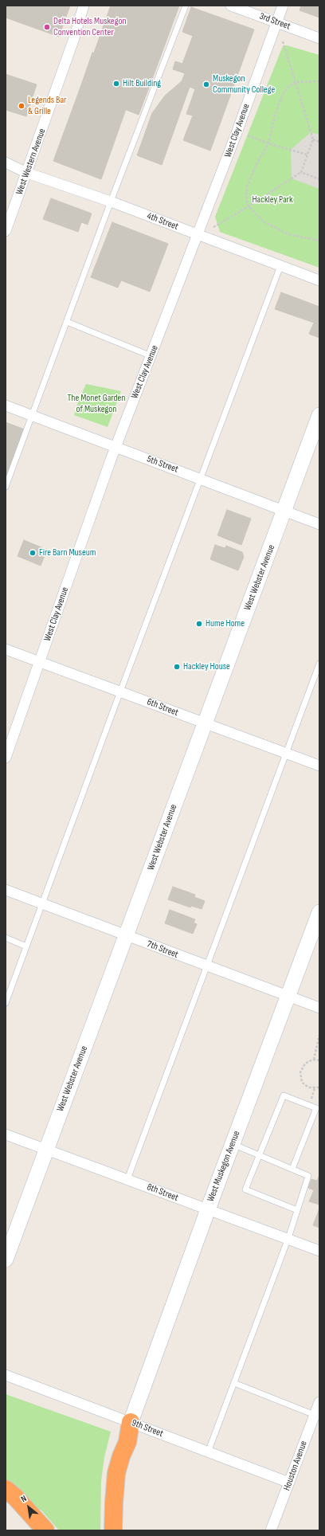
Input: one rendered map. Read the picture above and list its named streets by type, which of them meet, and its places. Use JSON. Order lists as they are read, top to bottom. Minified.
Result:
{"streets":{"main road":["West Webster Avenue","West Muskegon Avenue"],"street":["3rd Street","West Clay Avenue","West Western Avenue","4th Street","5th Street","6th Street","7th Street","8th Street","9th Street","Houston Avenue"]},"crossings":[["3rd Street","West Clay Avenue"],["West Clay Avenue","4th Street"],["West Clay Avenue","5th Street"],["West Clay Avenue","6th Street"],["West Western Avenue","4th Street"],["5th Street","West Webster Avenue"],["West Webster Avenue","6th Street"],["West Webster Avenue","7th Street"],["West Webster Avenue","8th Street"],["7th Street","West Muskegon Avenue"],["West Muskegon Avenue","8th Street"],["West Muskegon Avenue","9th Street"],["9th Street","Houston Avenue"]],"parks":["Hackley Park","The Monet Garden of Muskegon"],"places":["Delta Hotels Muskegon Convention Center","Hilt Building","Muskegon Community College","Legends Bar & Grille","Fire Barn Museum","Hume Home","Hackley House"],"north":"top left"}
